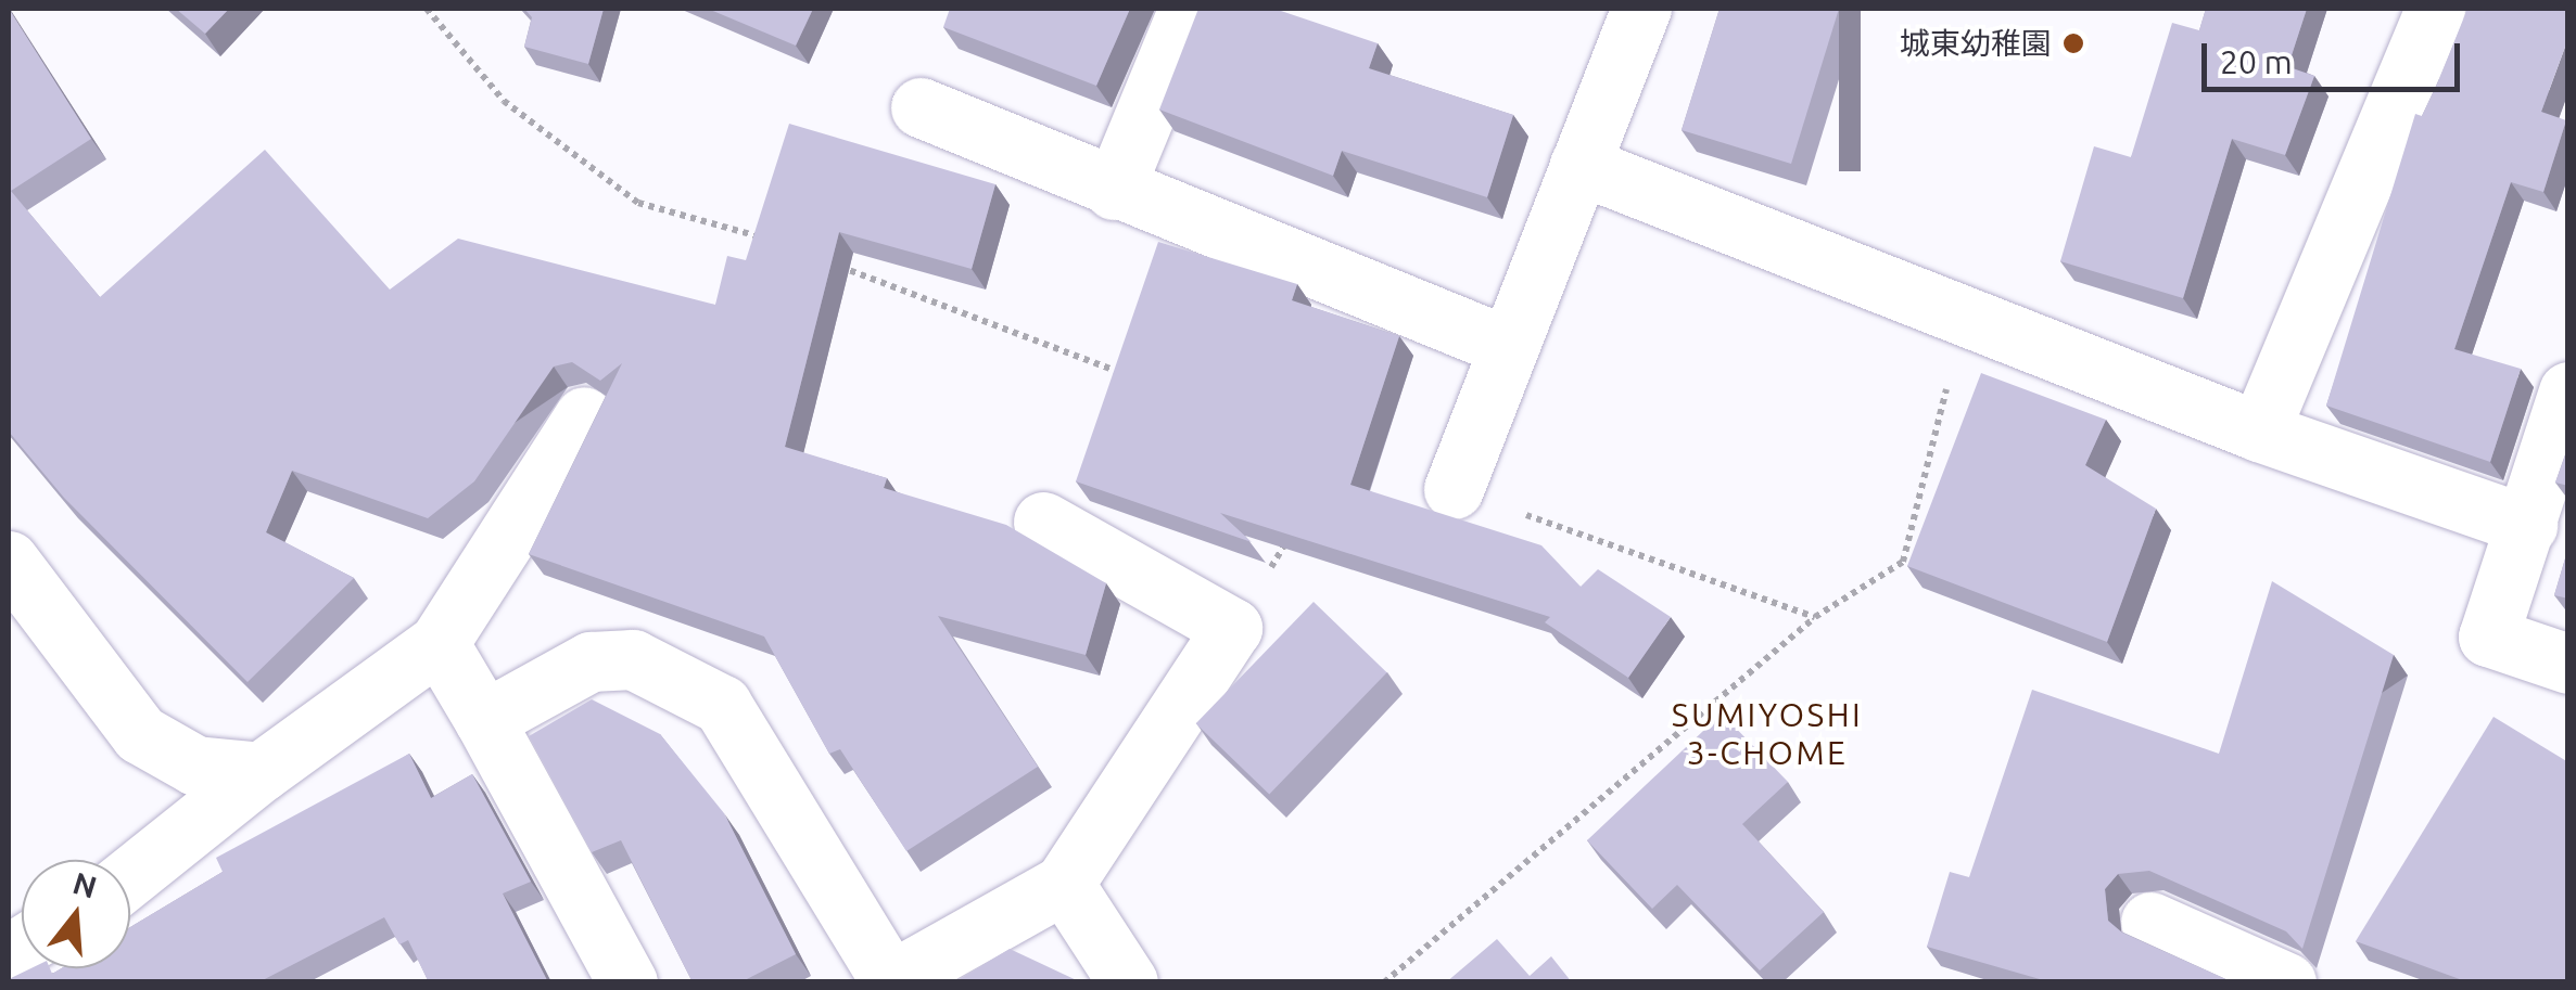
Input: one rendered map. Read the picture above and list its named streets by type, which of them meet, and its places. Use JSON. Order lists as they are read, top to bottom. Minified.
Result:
{"districts":["SUMIYOSHI 3-CHOME"],"places":["城東幼稚園"],"scale_bar":"20 m","north":"top"}
